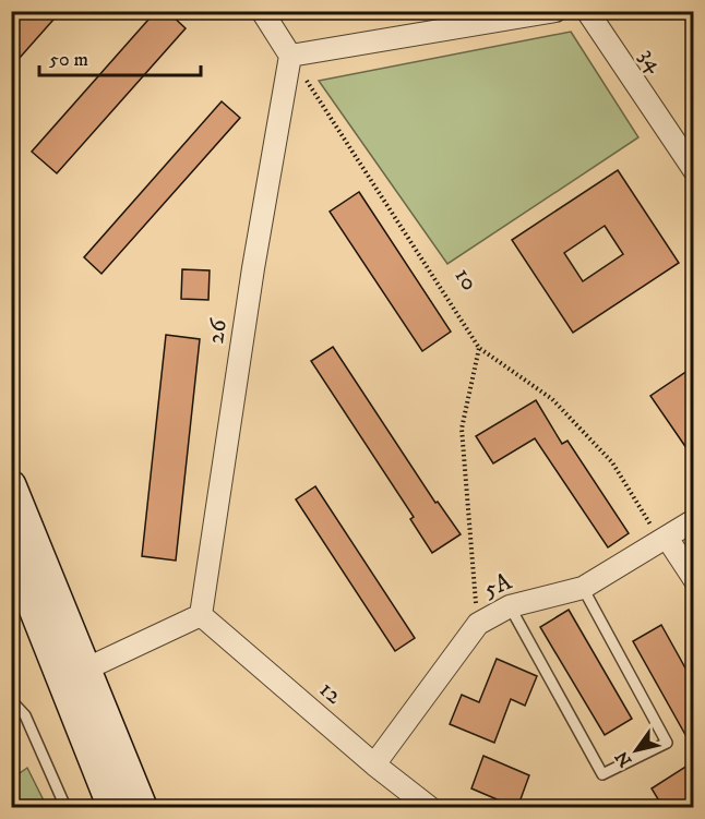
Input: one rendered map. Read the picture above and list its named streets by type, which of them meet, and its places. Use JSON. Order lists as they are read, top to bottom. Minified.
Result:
{"streets":{"street":["34","26","5A","12"],"path":["10"]},"crossings":[["10","26"],["10","5A"],["26","12"],["5A","12"]],"scale_bar":"50 m","north":"bottom left"}
